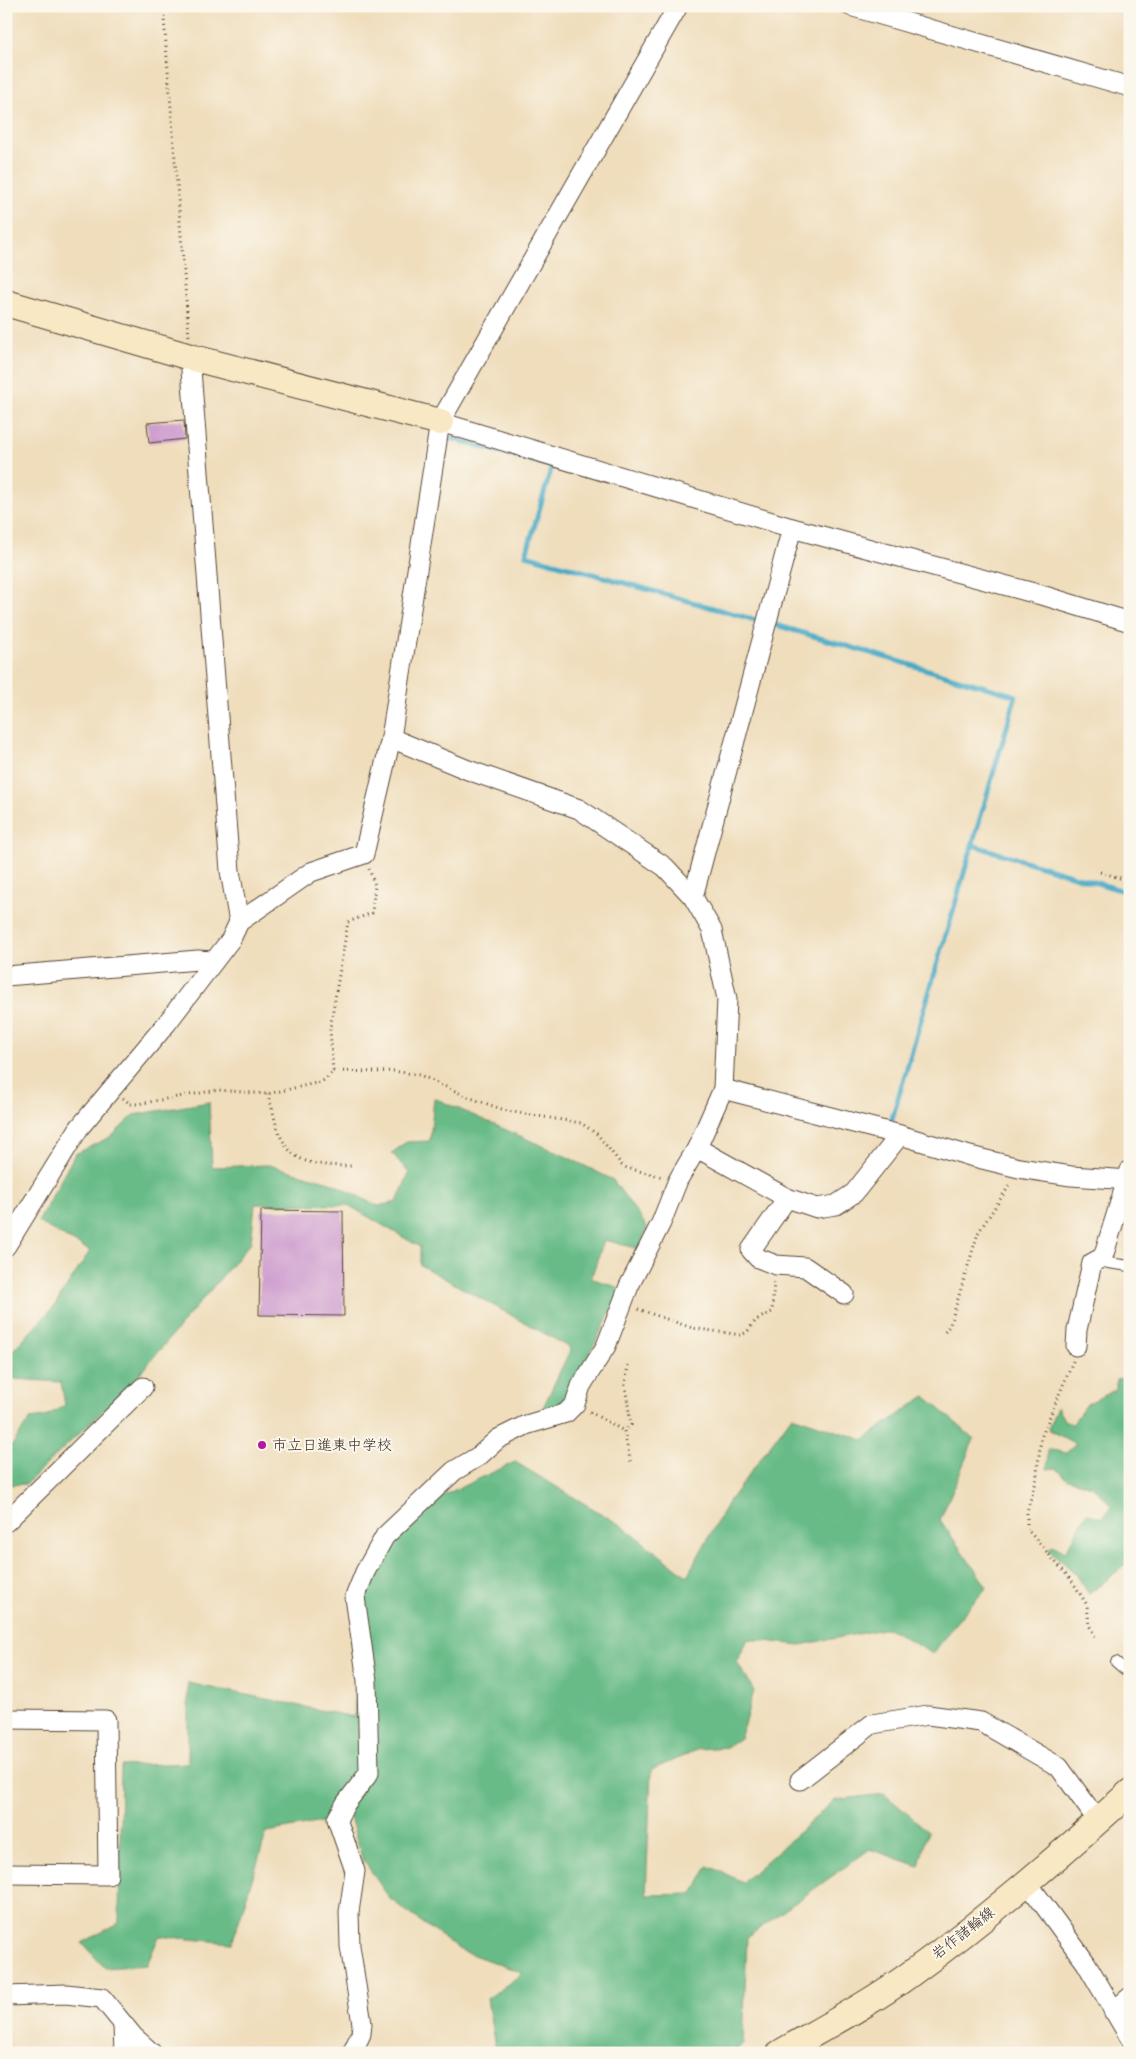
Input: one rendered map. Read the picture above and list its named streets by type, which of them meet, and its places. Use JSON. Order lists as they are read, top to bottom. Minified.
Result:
{"streets":{"street":["岩作諸輪線"]},"places":["市立日進東中学校"]}
